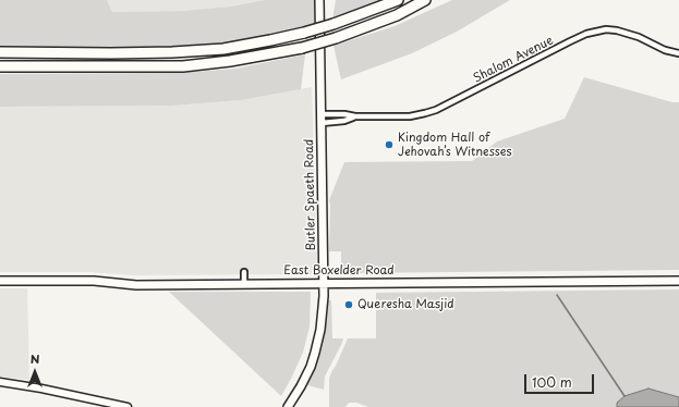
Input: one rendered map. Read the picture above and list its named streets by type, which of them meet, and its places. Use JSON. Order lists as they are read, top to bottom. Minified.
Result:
{"streets":{"main road":["Butler Spaeth Road","East Boxelder Road"],"street":["Shalom Avenue"]},"crossings":[["Shalom Avenue","Butler Spaeth Road"],["Butler Spaeth Road","East Boxelder Road"]],"places":["Kingdom Hall of Jehovah’s Witnesses","Queresha Masjid"],"scale_bar":"100 m","north":"top"}
